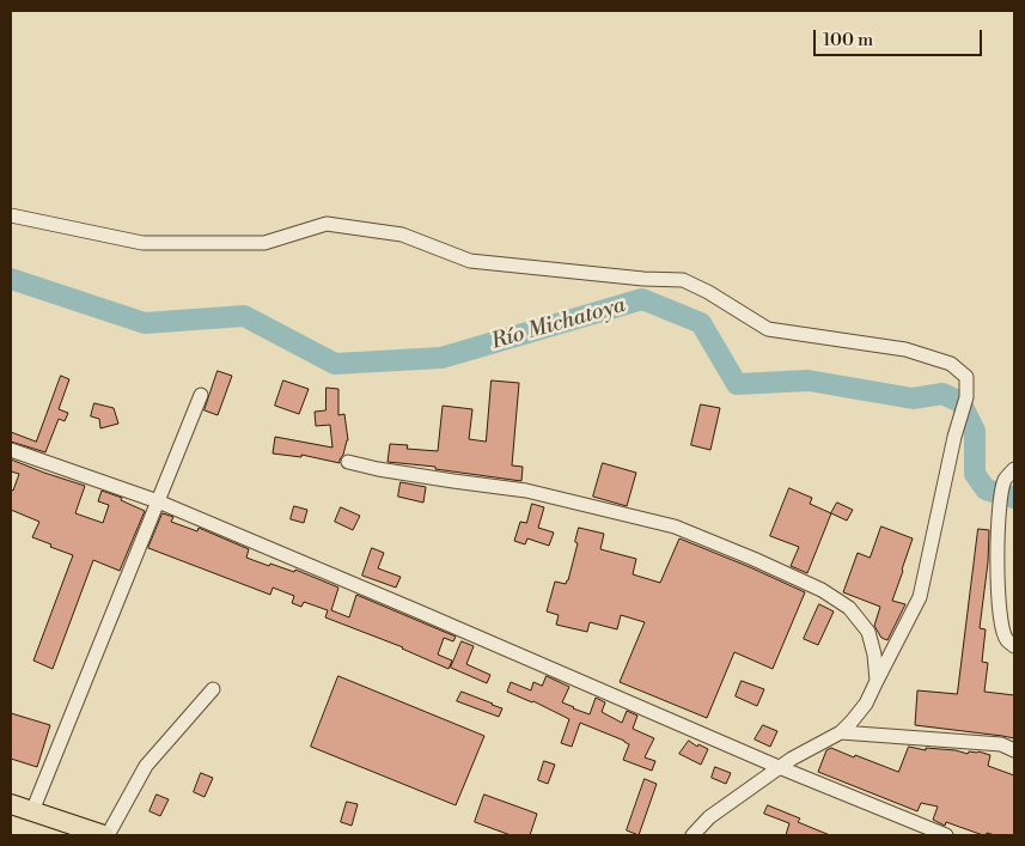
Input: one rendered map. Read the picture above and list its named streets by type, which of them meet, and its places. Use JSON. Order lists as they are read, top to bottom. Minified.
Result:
{"water":["Río Michatoya"],"scale_bar":"100 m"}
